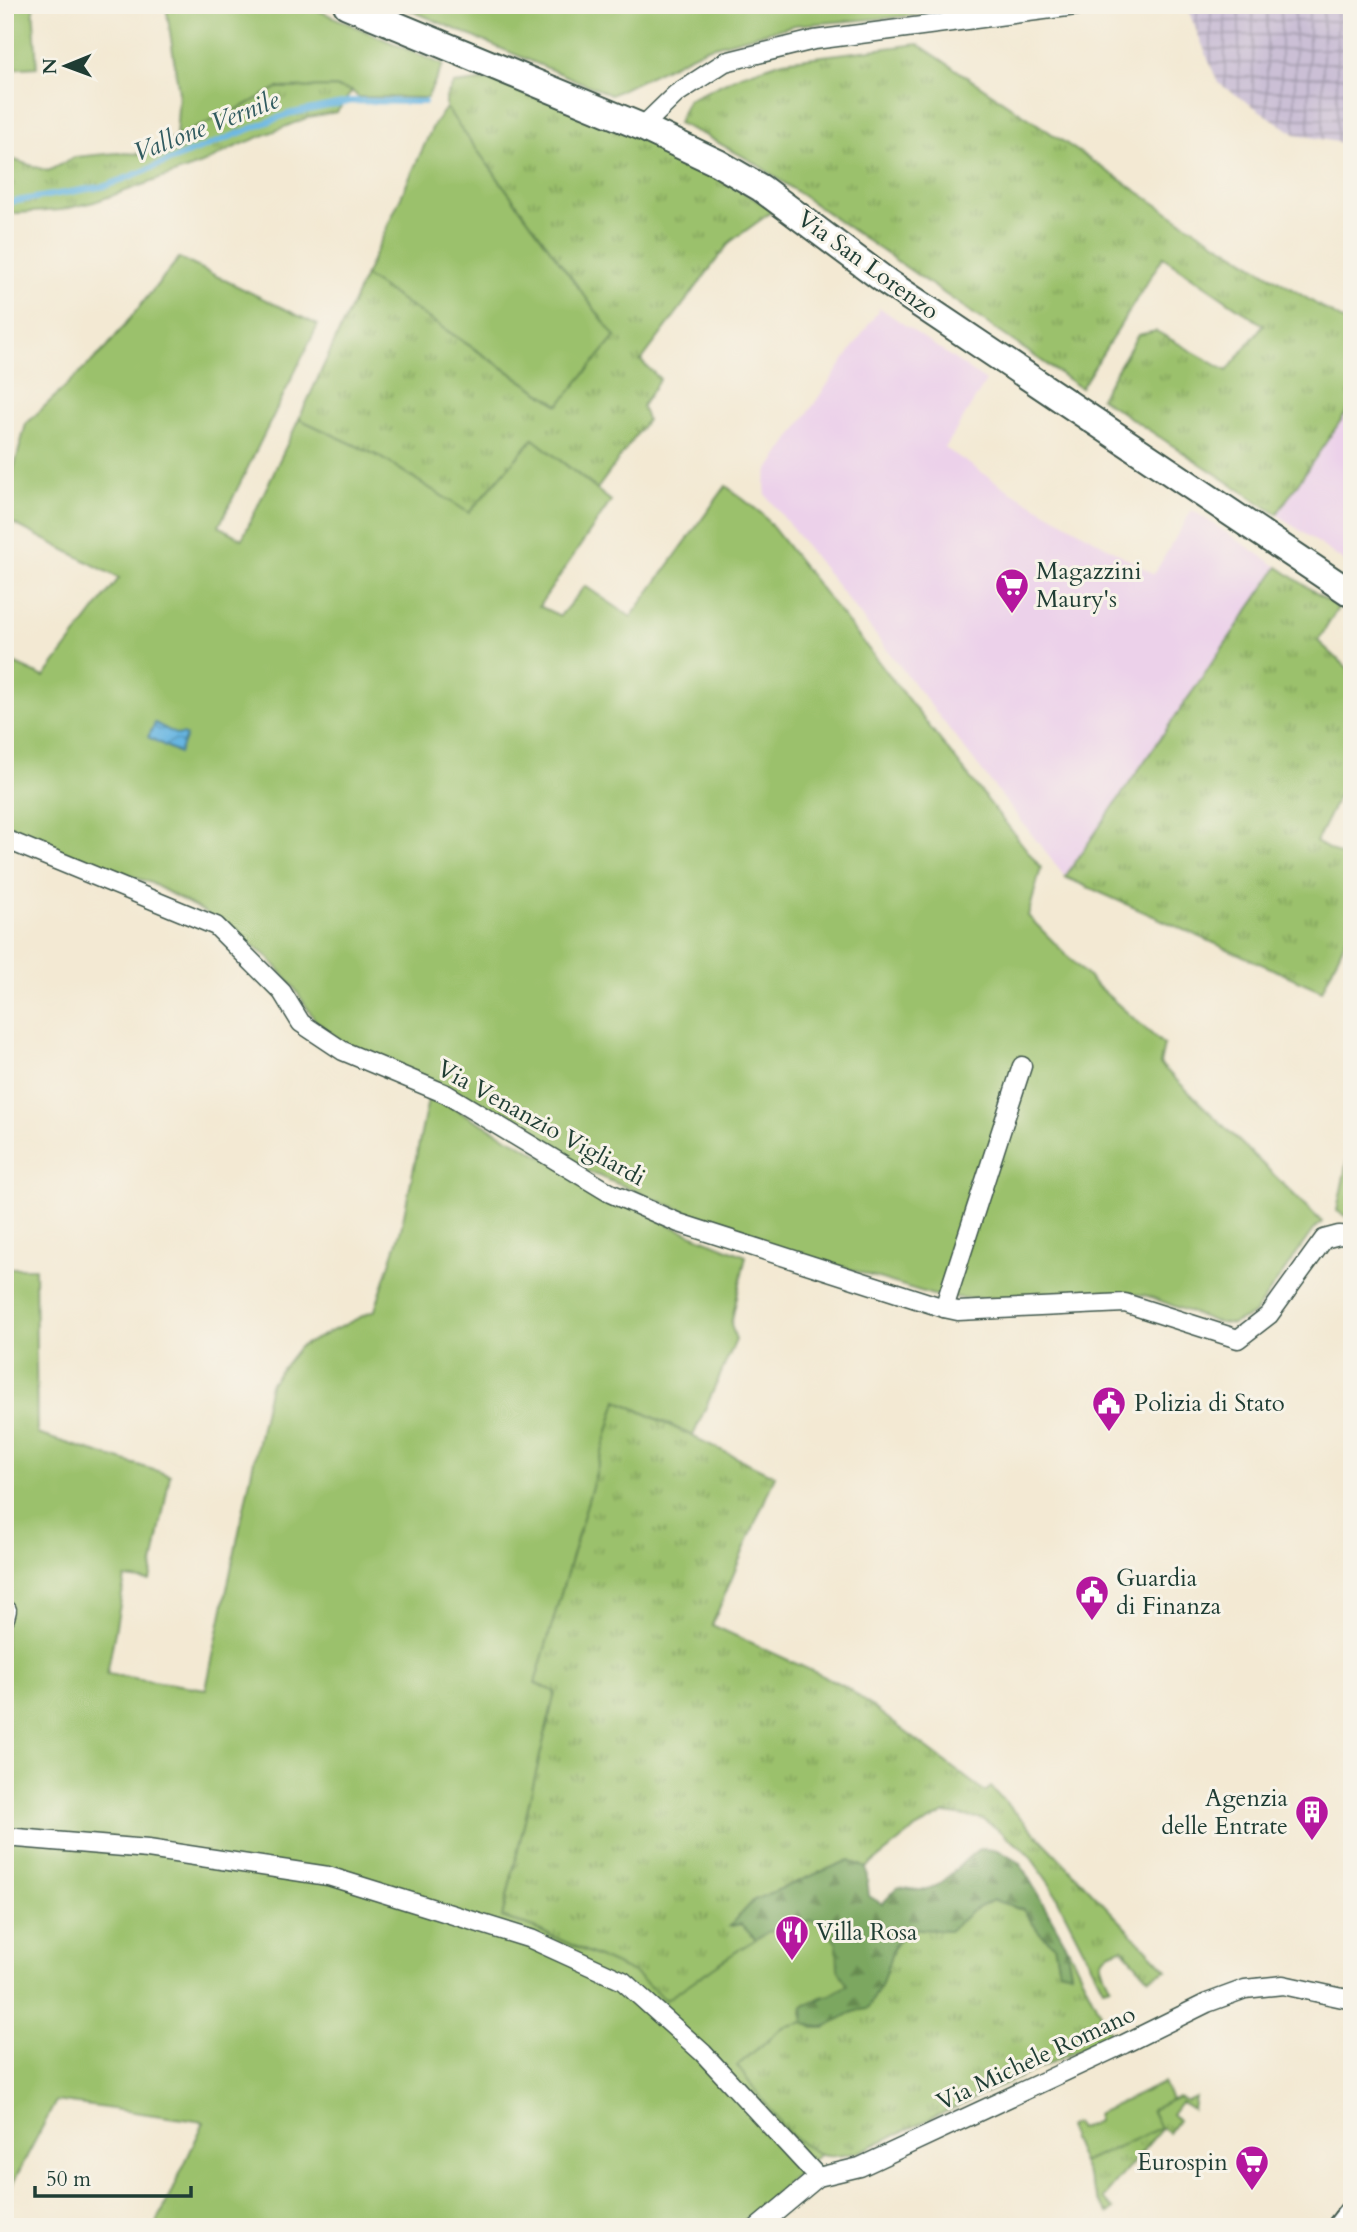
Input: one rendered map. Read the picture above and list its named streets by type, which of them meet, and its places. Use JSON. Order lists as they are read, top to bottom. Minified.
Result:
{"streets":{"street":["Via San Lorenzo","Via Venanzio Vigliardi","Via Michele Romano"]},"water":["Vallone Vernile"],"places":{"supermarket":["Magazzini Maury's","Eurospin"],"public building":["Polizia di Stato","Guardia di Finanza"],"building":["Agenzia delle Entrate"],"restaurant":["Villa Rosa"]},"scale_bar":"50 m","north":"left"}
